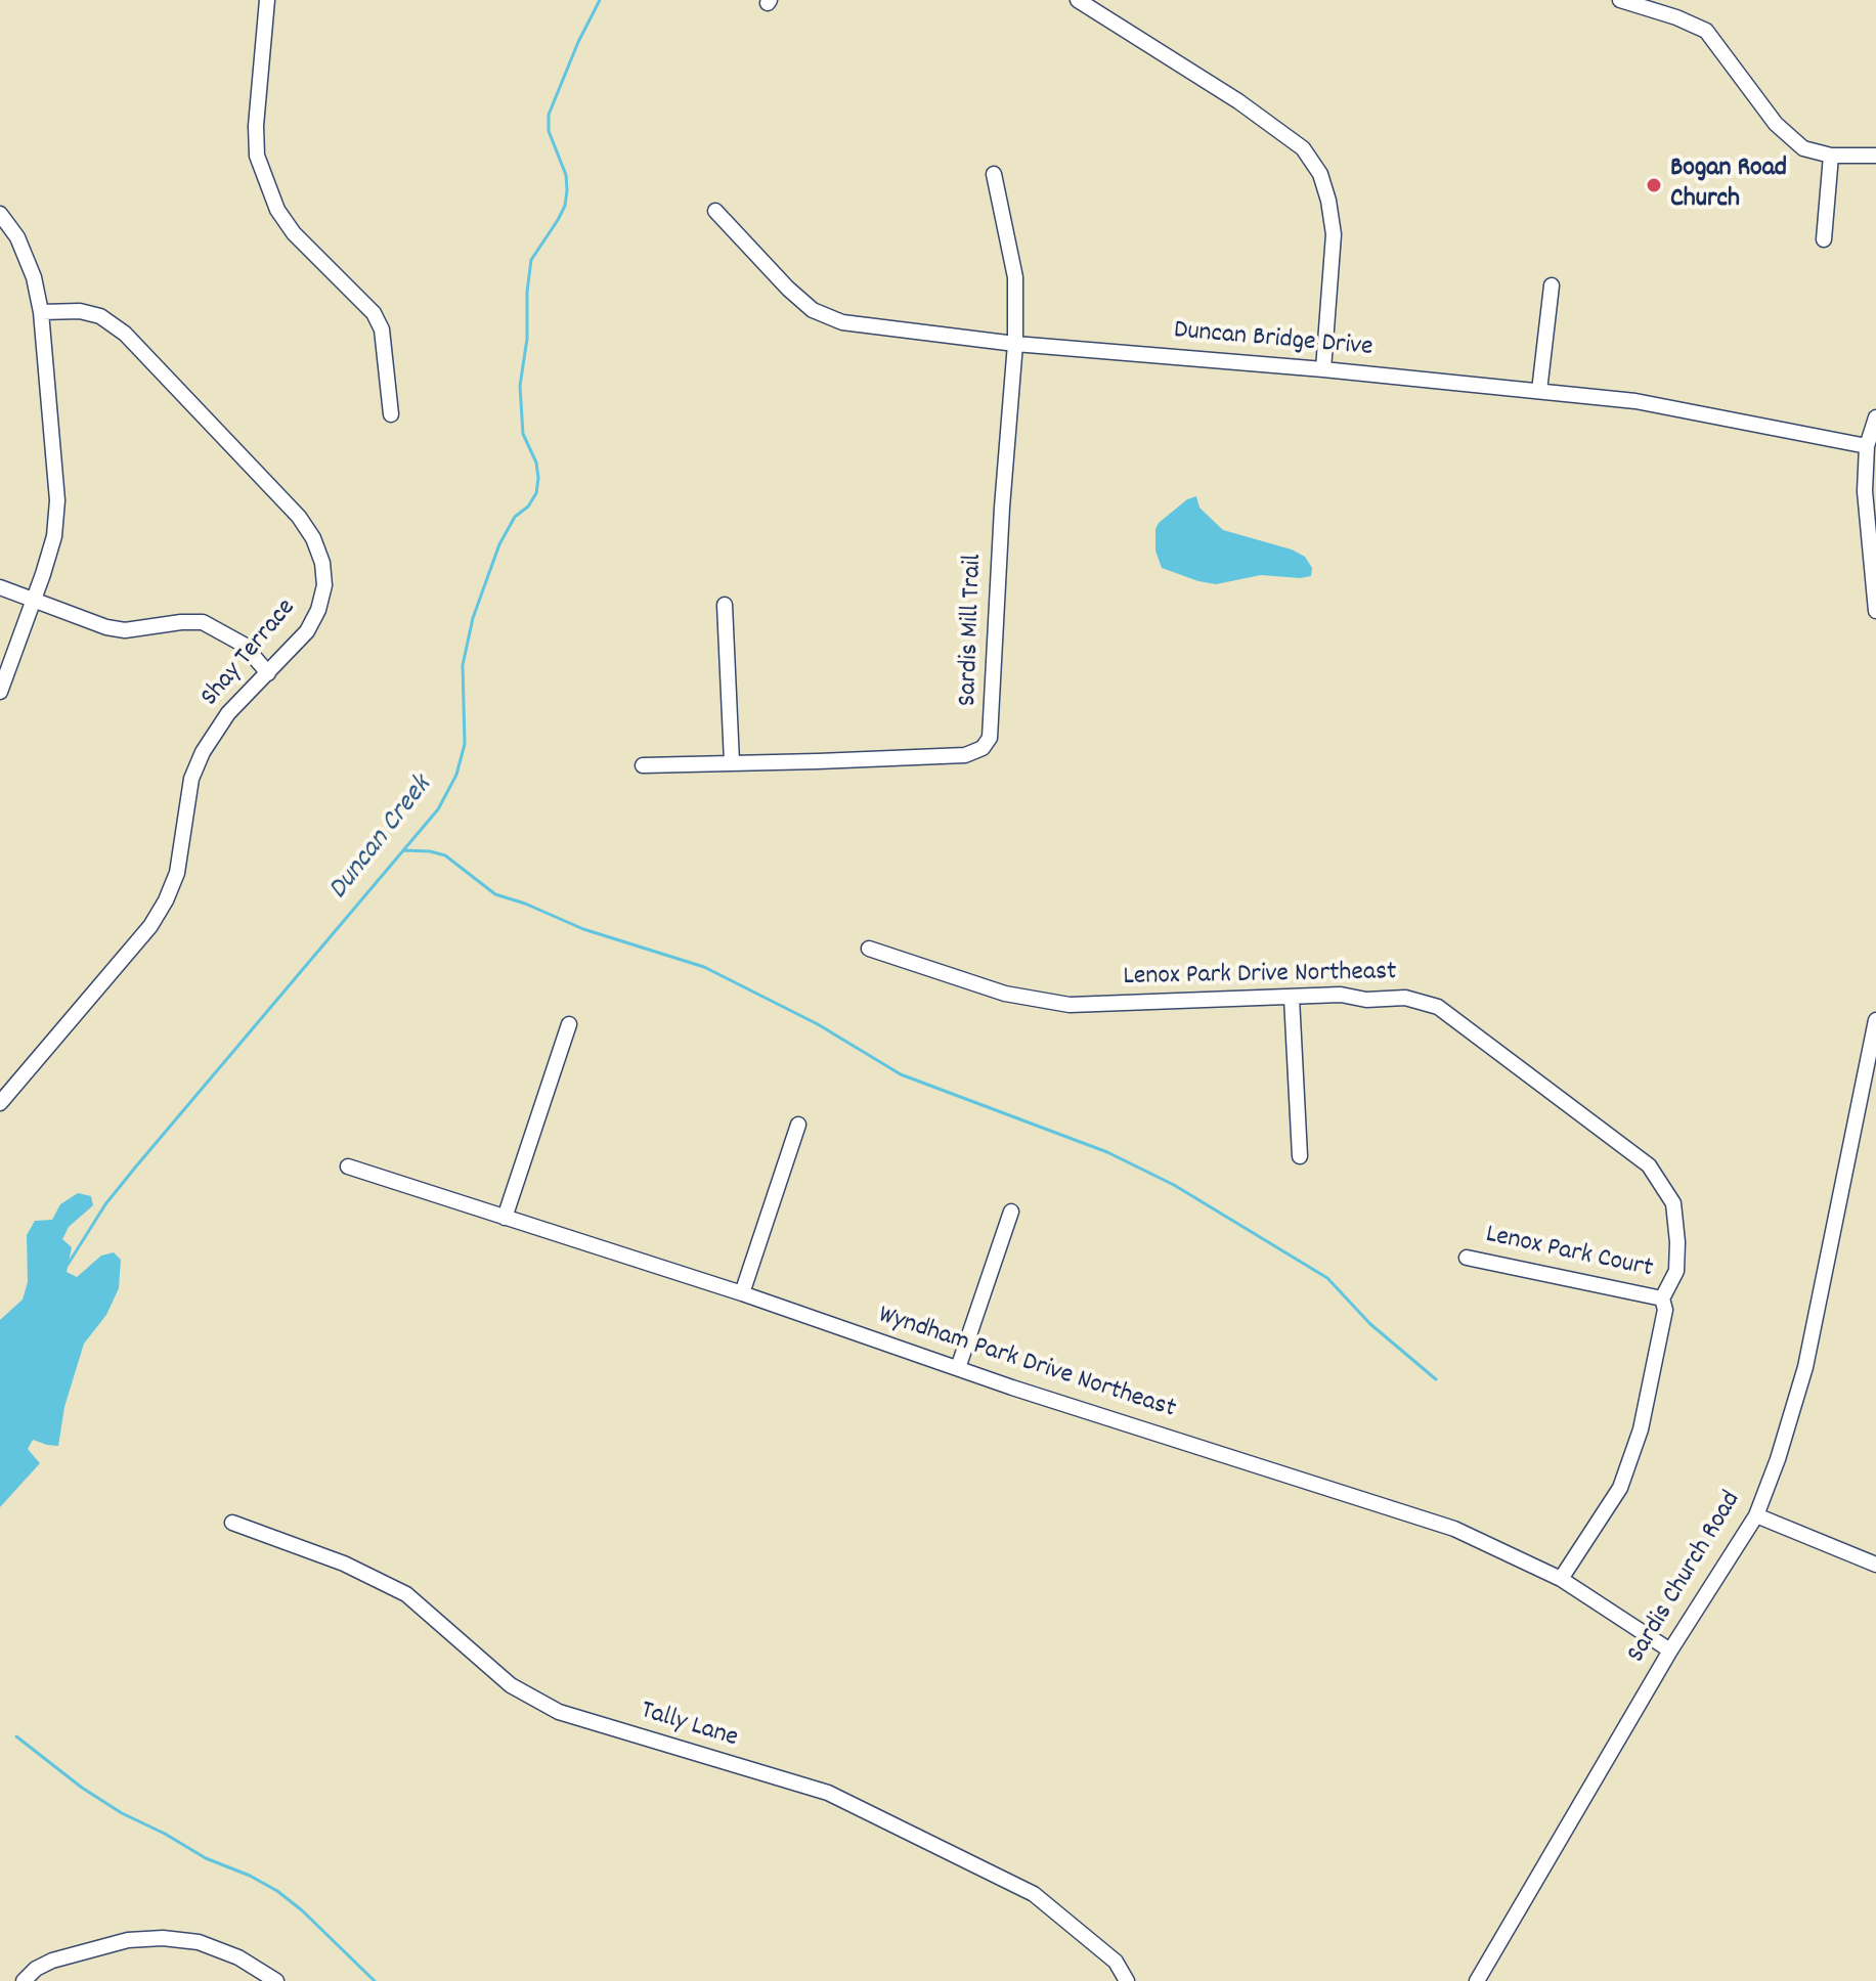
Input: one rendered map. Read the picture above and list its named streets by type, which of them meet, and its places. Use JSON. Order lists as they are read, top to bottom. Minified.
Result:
{"streets":{"street":["Duncan Bridge Drive","Sardis Mill Trail","Shay Terrace","Lenox Park Drive Northeast","Lenox Park Court","Wyndham Park Drive Northeast","Sardis Church Road","Tally Lane"]},"crossings":[["Duncan Bridge Drive","Sardis Mill Trail"],["Lenox Park Drive Northeast","Lenox Park Court"],["Lenox Park Drive Northeast","Wyndham Park Drive Northeast"],["Wyndham Park Drive Northeast","Sardis Church Road"]],"water":["Duncan Creek"],"places":["Bogan Road Church"]}
